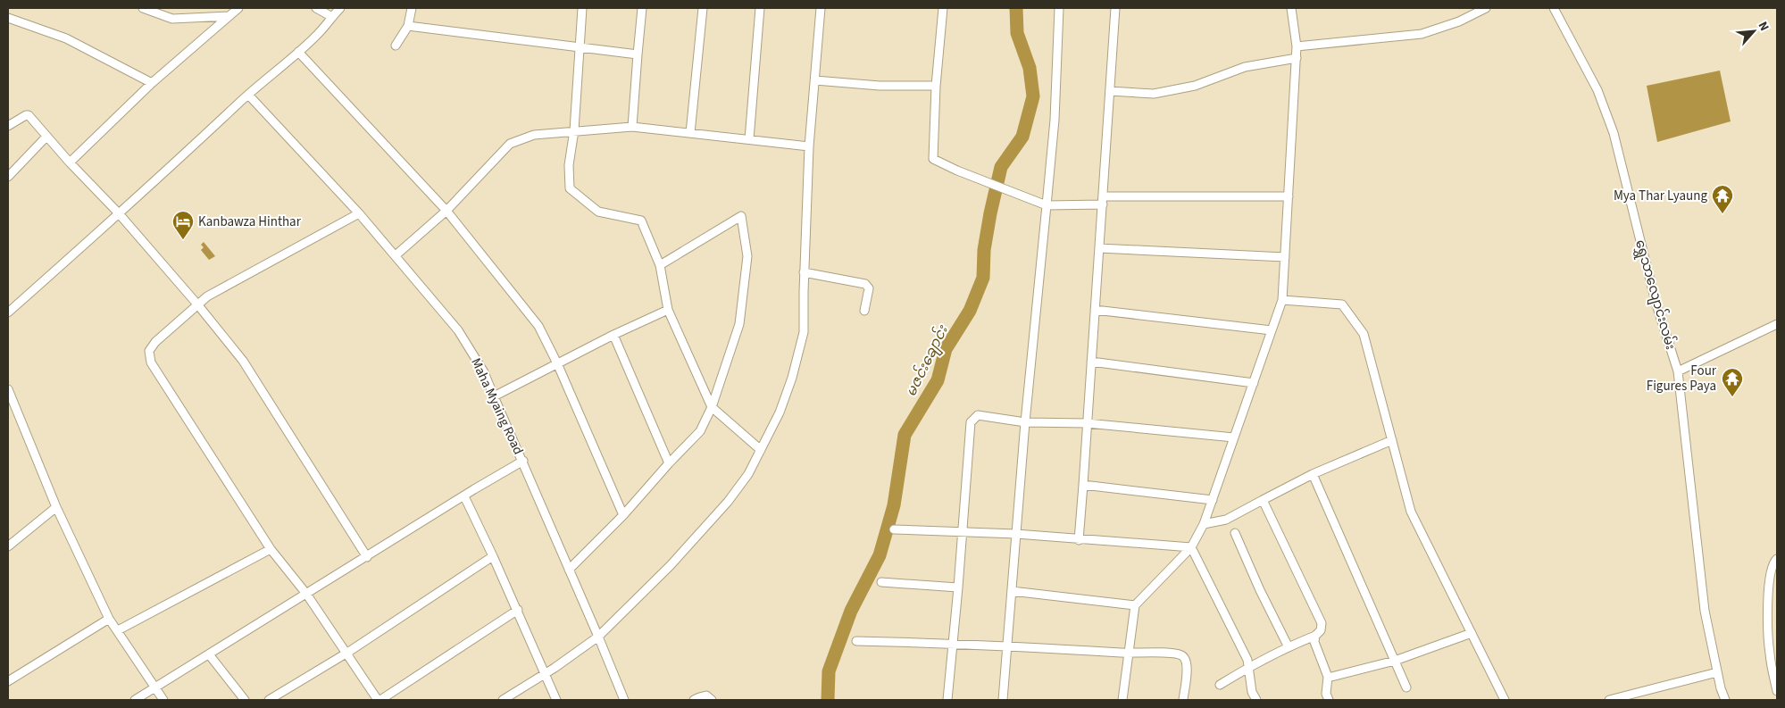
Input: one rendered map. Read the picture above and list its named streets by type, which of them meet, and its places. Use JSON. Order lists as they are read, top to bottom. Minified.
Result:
{"streets":{"street":["ရွှေသာလျောင်းလမ်း","Maha Myaing Road"]},"water":["မဇင်းချောင်း"],"places":{"temple":["Mya Thar Lyaung","Four Figures Paya"],"hotel":["Kanbawza Hinthar"]},"north":"top right"}
